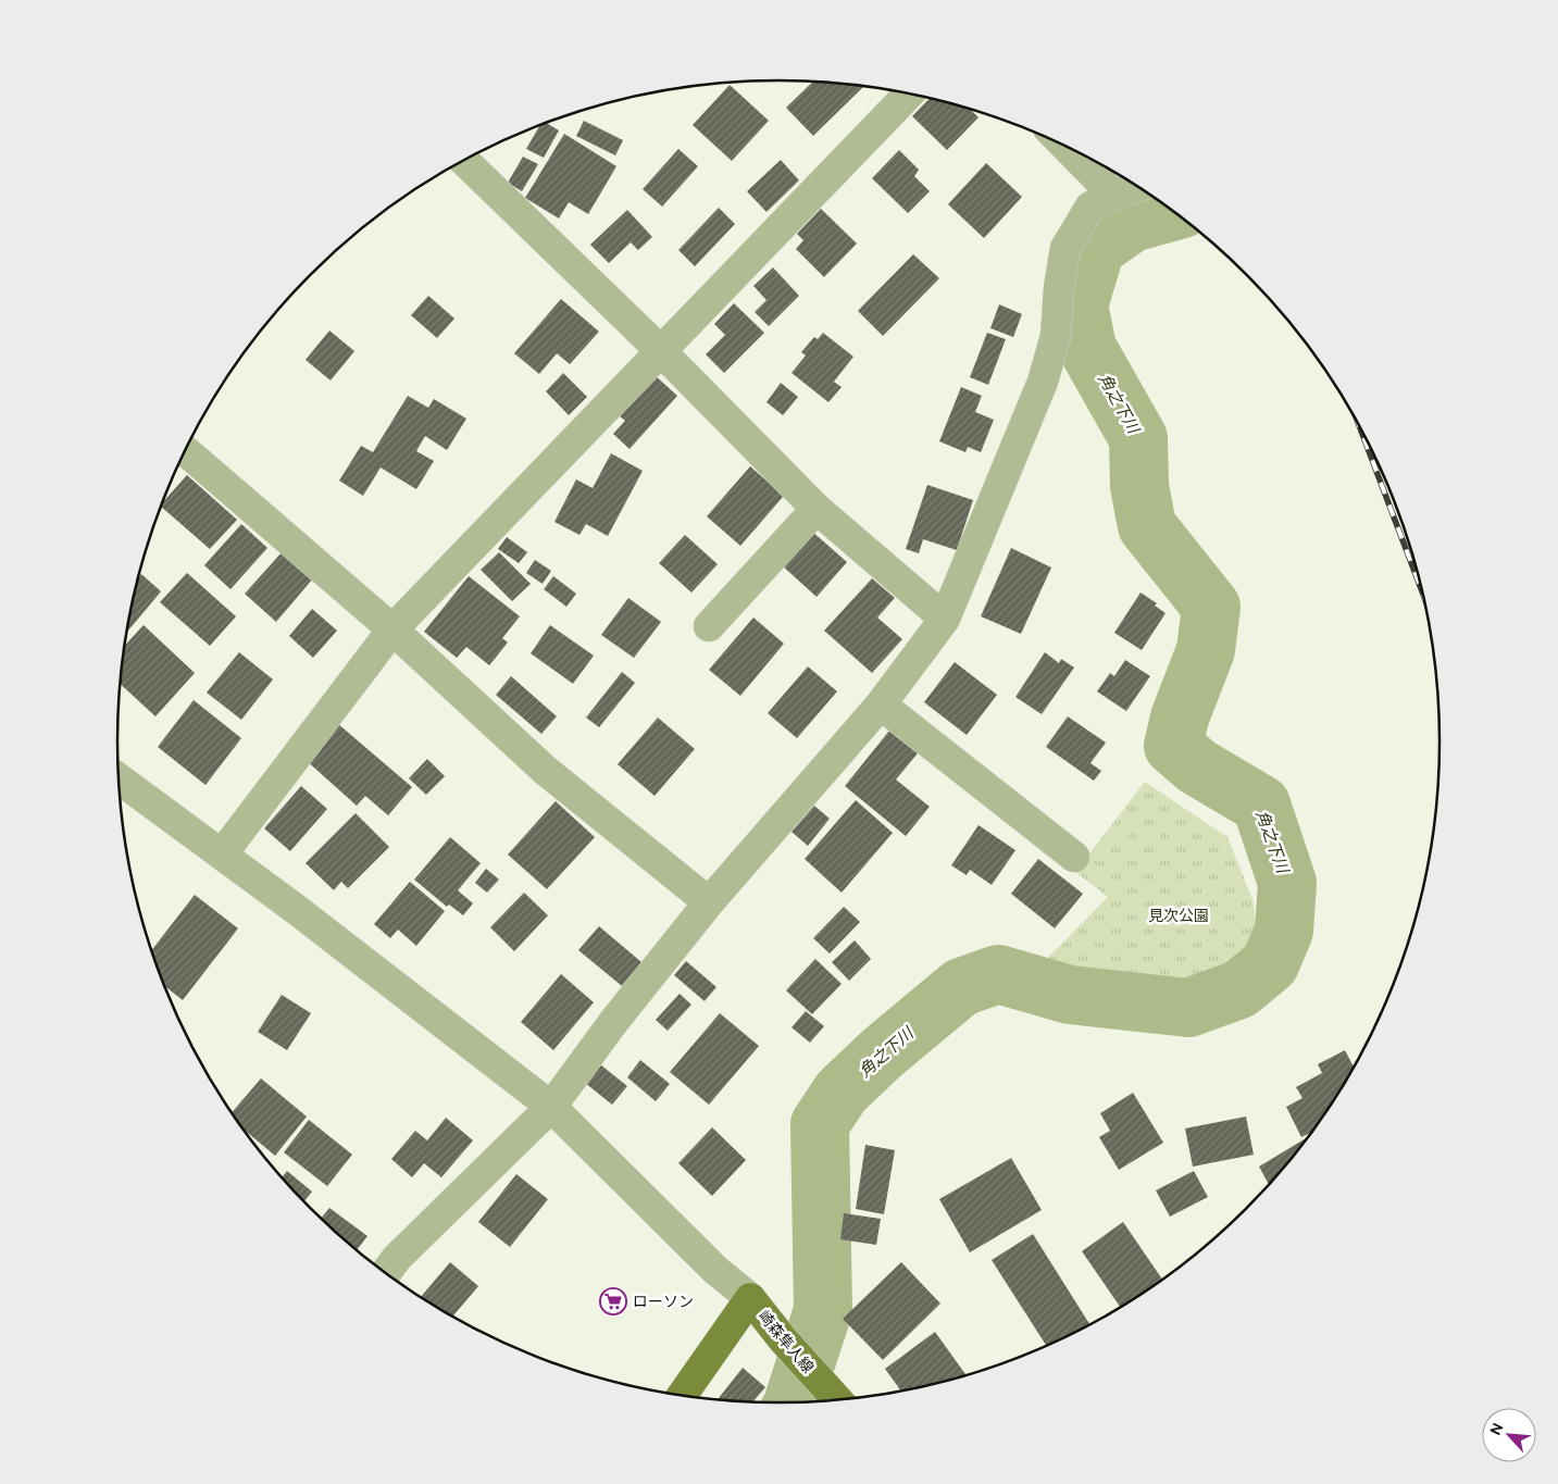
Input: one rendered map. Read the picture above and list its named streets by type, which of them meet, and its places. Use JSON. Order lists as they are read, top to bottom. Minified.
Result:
{"streets":{"main road":["崎森隼人線"]},"water":["角之下川"],"parks":["見次公園"],"places":{"supermarket":["ローソン"]},"north":"top left"}
